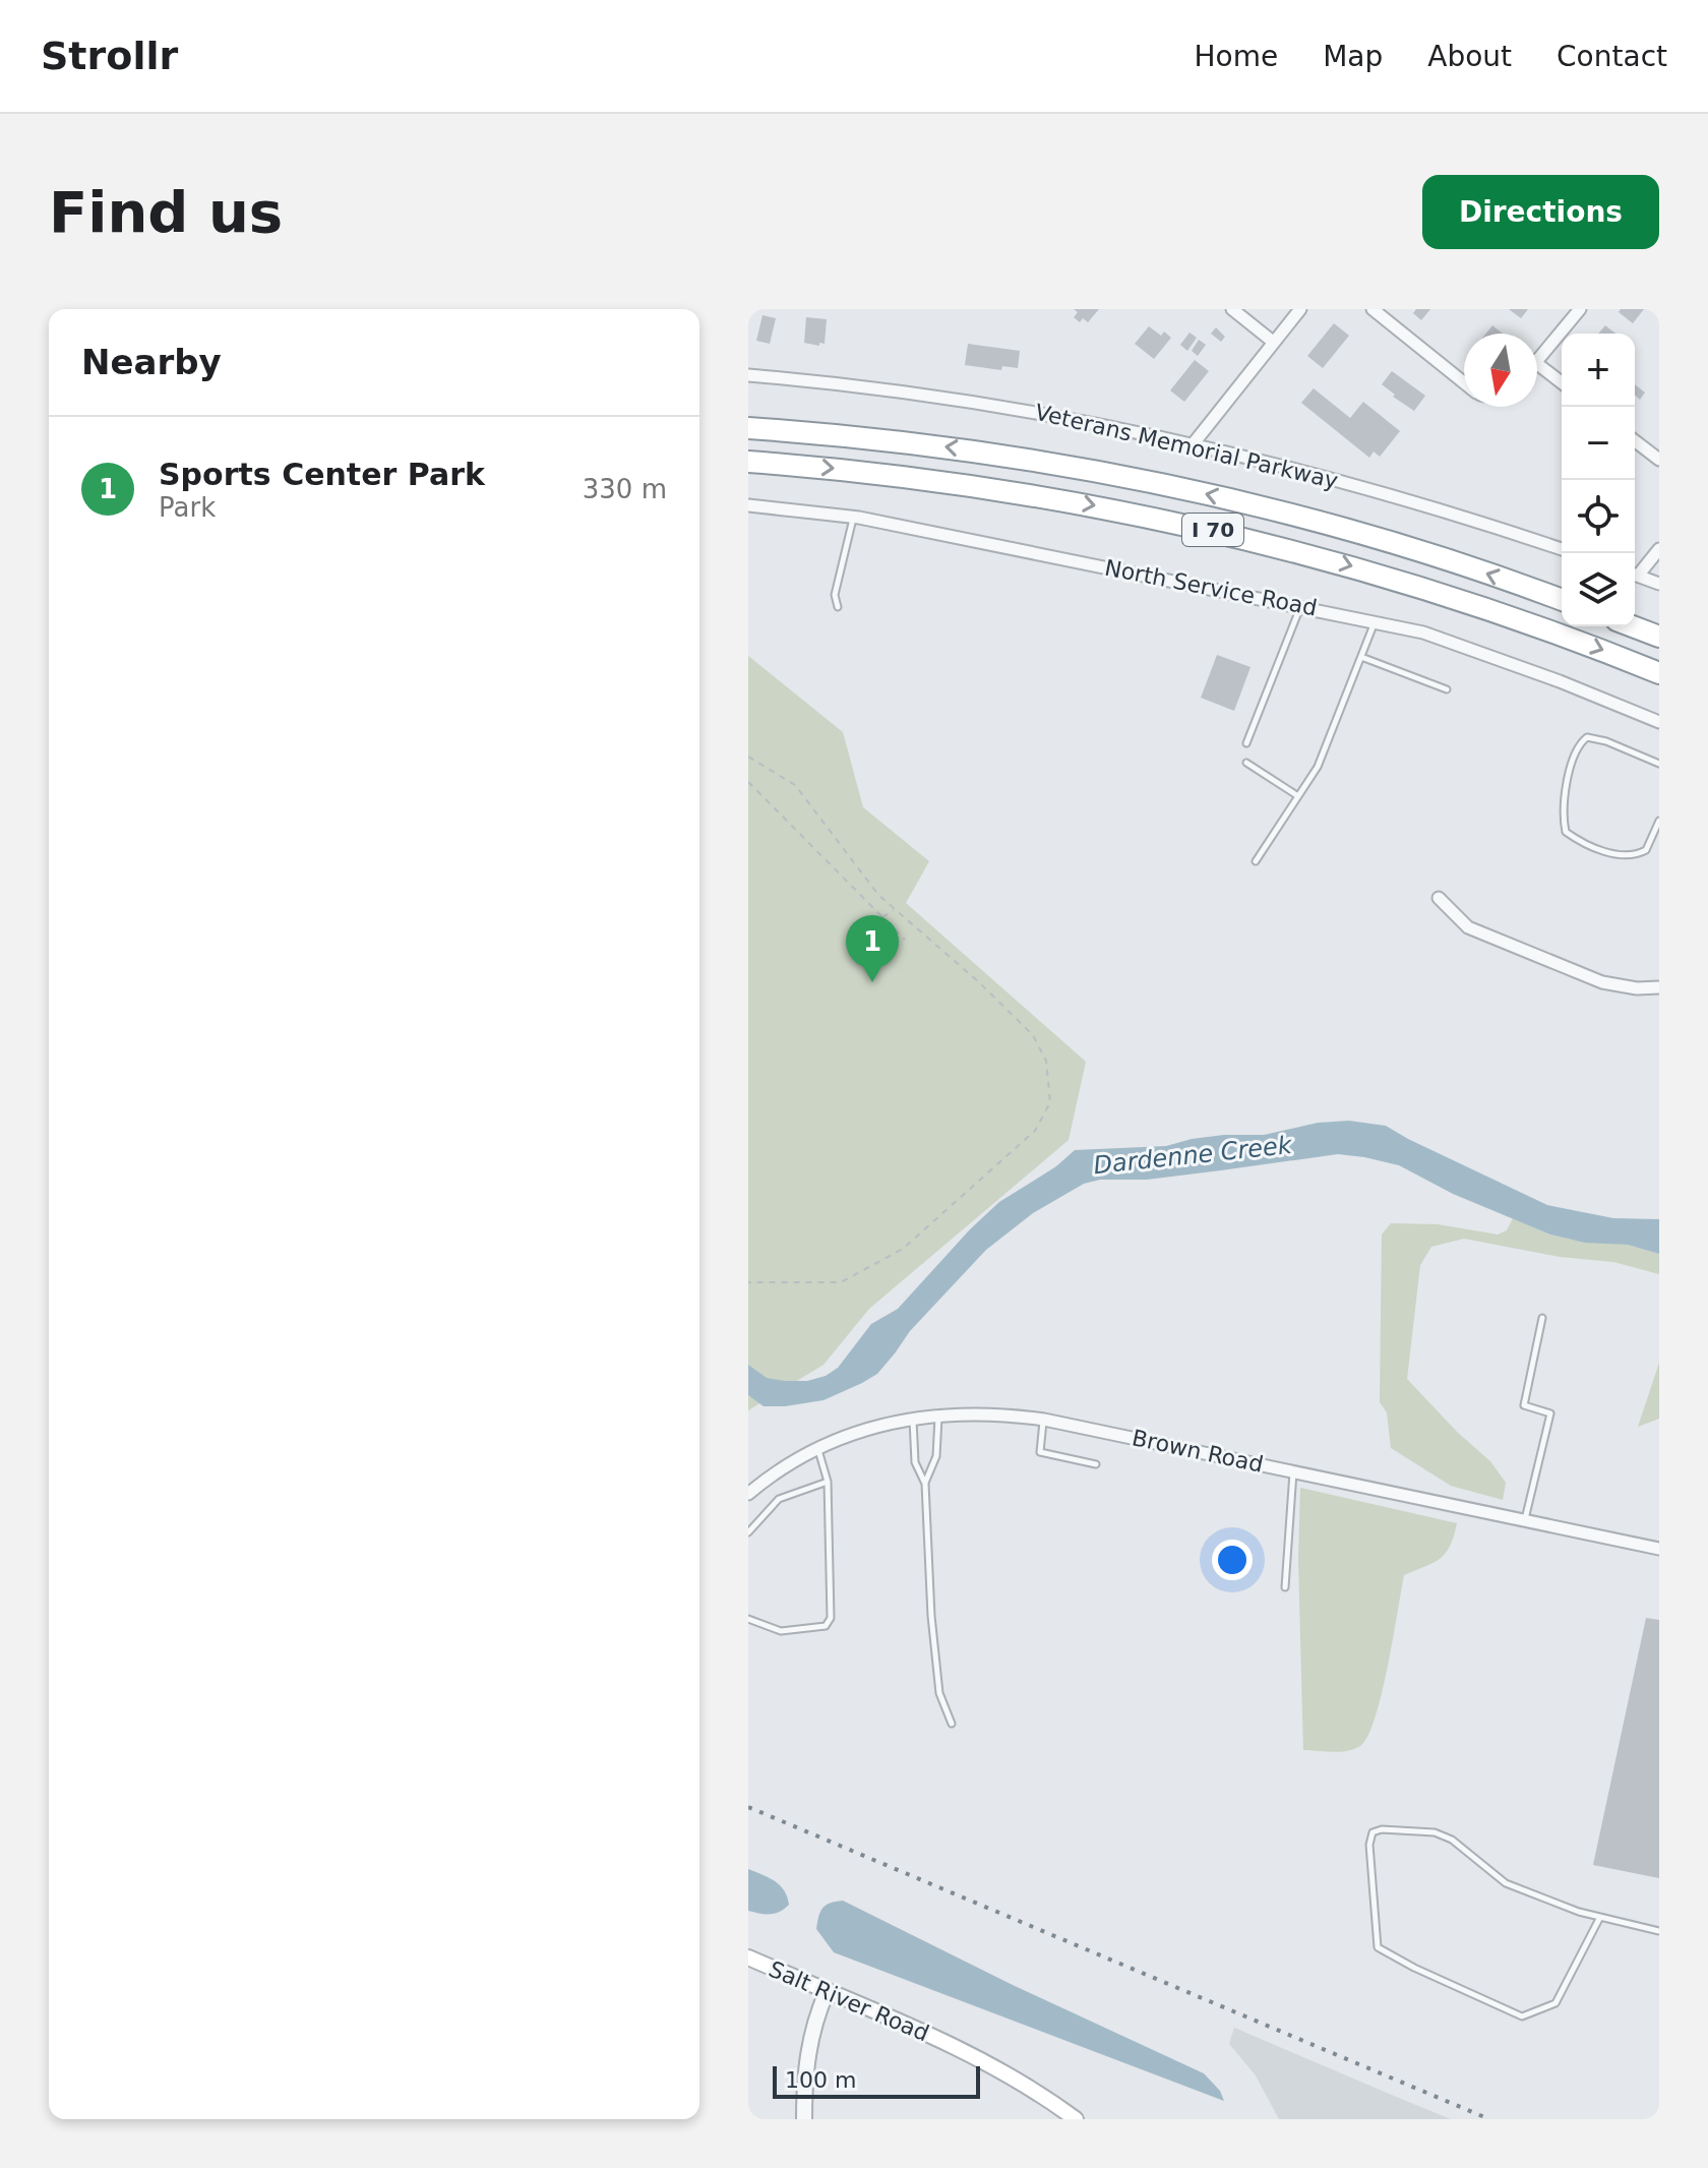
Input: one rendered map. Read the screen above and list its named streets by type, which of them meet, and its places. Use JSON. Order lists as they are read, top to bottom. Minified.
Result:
{"streets":{"highway":["I 70"],"main road":["Salt River Road"],"street":["Veterans Memorial Parkway","North Service Road","Brown Road"]},"water":["Dardenne Creek"],"scale_bar":"100 m","north":"bottom","page":{"header":"Strollr","nav":["Home","Map","About","Contact"],"buttons":"Directions","title":"Find us","heading":"Nearby","map_buttons":["+","−"],"list":[{"mark":"1","name":"Sports Center Park","note":"Park","value":"330 m"}],"pins":"1","scale":"100 m"}}
